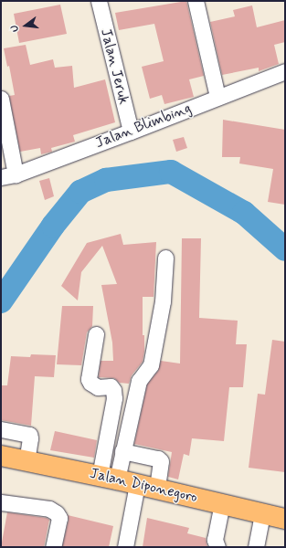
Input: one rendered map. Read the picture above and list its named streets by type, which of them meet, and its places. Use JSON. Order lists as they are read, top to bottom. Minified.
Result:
{"streets":{"main road":["Jalan Diponegoro"],"street":["Jalan Jeruk","Jalan Blimbing"]},"crossings":[["Jalan Jeruk","Jalan Blimbing"]],"north":"left"}
